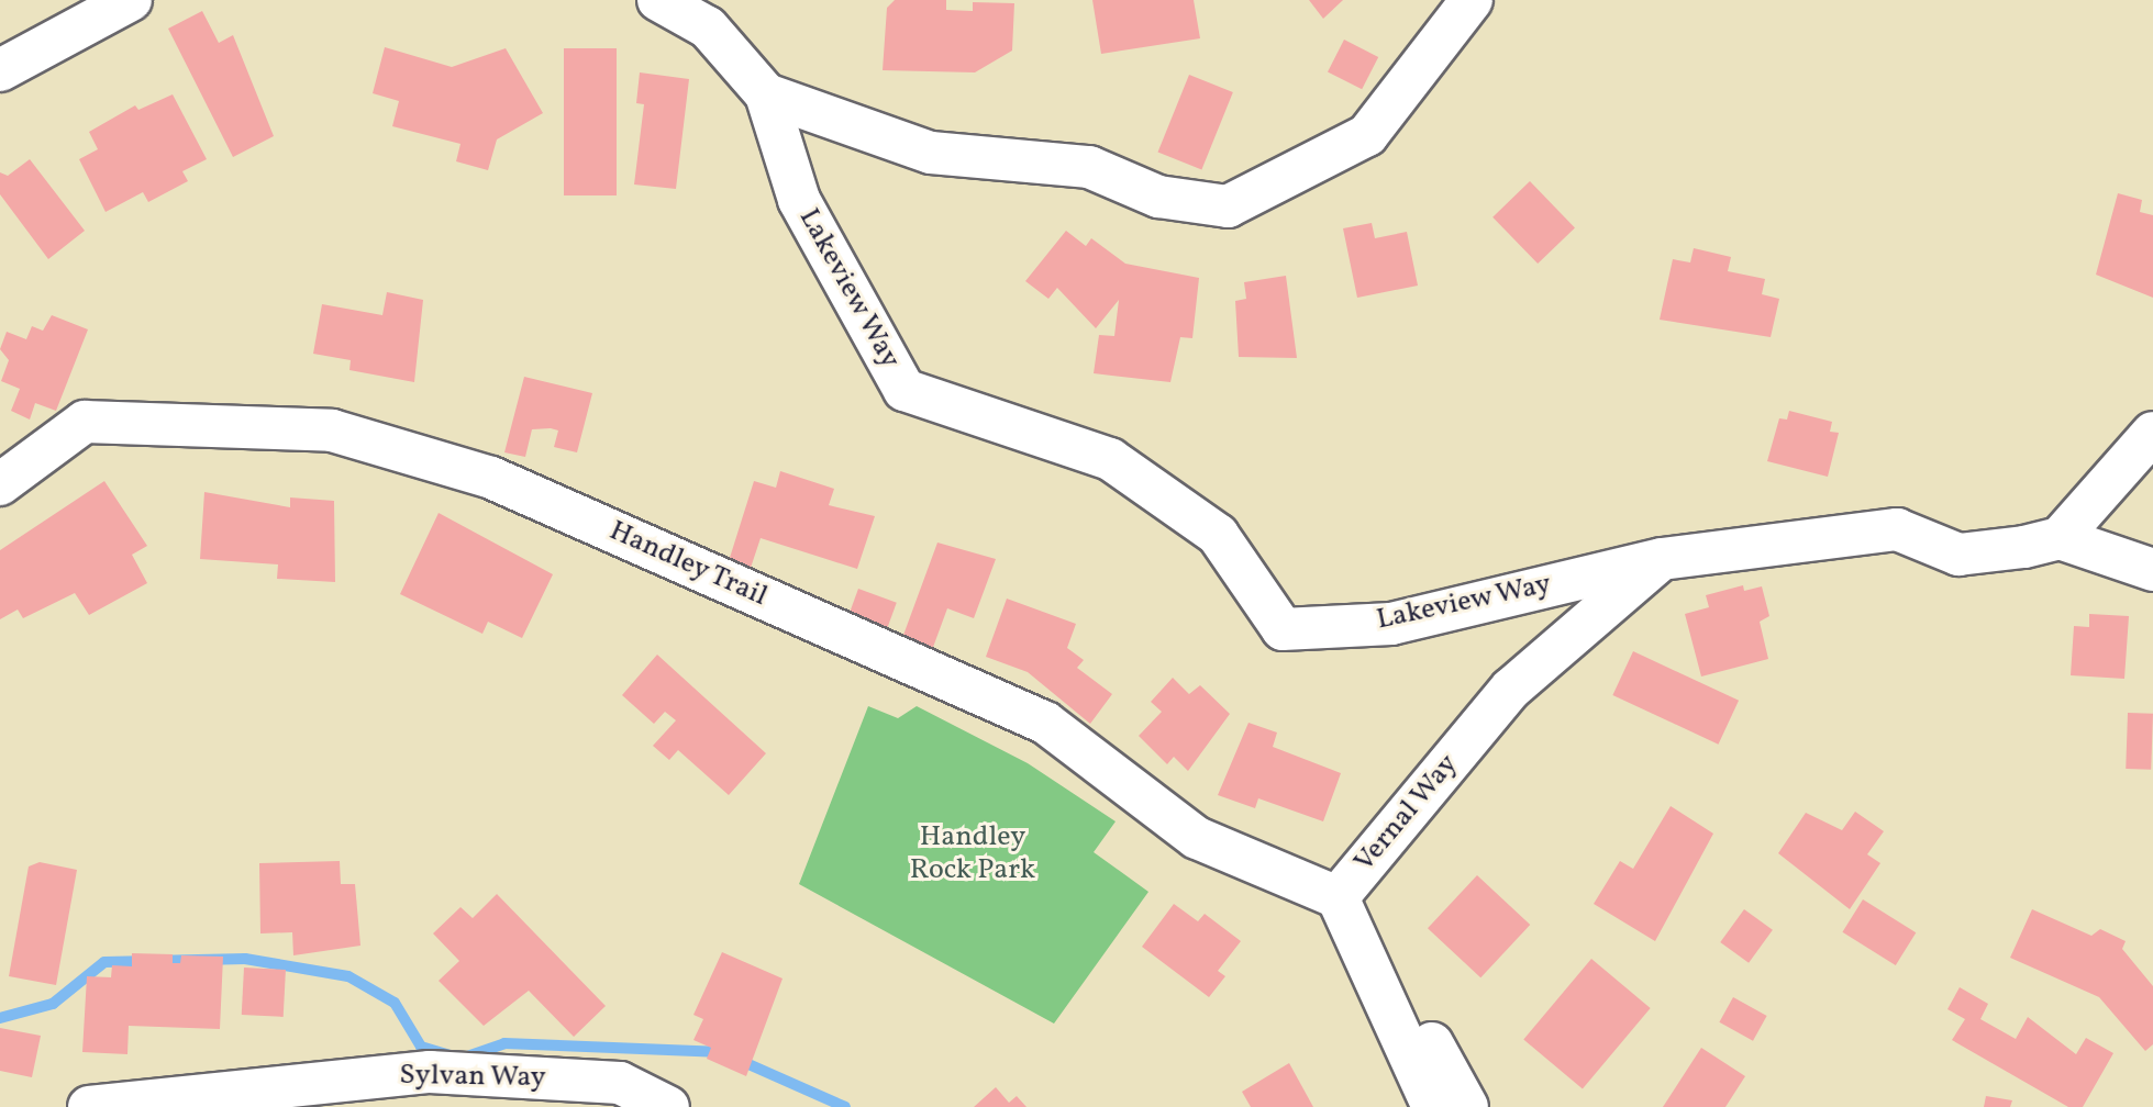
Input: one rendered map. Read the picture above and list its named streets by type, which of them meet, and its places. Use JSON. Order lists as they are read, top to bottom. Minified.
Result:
{"streets":{"street":["Lakeview Way","Handley Trail","Vernal Way","Sylvan Way"]},"crossings":[["Lakeview Way","Vernal Way"],["Handley Trail","Vernal Way"]],"parks":["Handley Rock Park"]}
